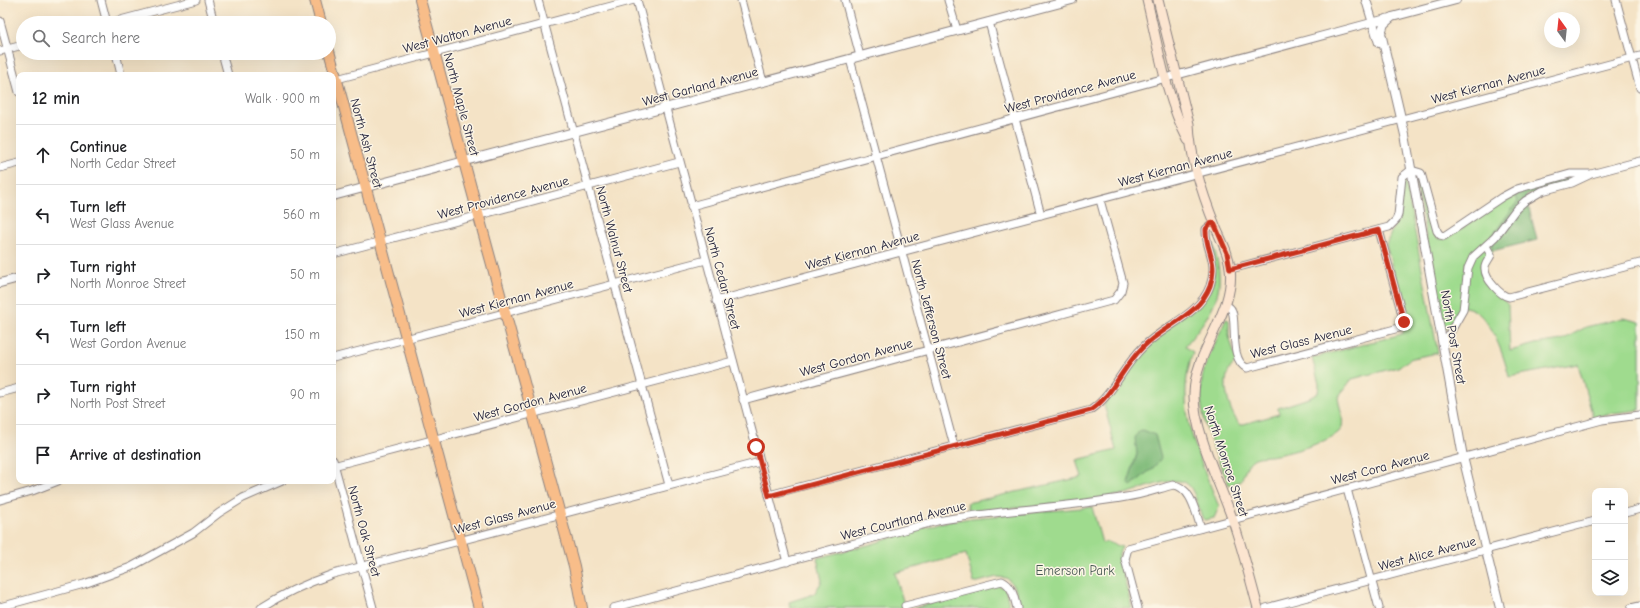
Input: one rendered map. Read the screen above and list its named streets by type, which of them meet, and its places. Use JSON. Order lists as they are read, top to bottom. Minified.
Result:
{"streets":{"main road":["North Maple Street","North Ash Street","North Monroe Street"],"street":["West Walton Avenue","West Kiernan Avenue","West Garland Avenue","West Providence Avenue","North Walnut Street","North Cedar Street","North Jefferson Street","North Post Street","West Glass Avenue","West Gordon Avenue","West Cora Avenue","West Courtland Avenue","North Oak Street","West Alice Avenue"]},"crossings":[["West Walton Avenue","North Maple Street"],["West Walton Avenue","North Walnut Street"],["West Walton Avenue","North Cedar Street"],["West Kiernan Avenue","North Maple Street"],["West Kiernan Avenue","North Ash Street"],["West Kiernan Avenue","North Walnut Street"],["West Kiernan Avenue","North Cedar Street"],["West Kiernan Avenue","North Jefferson Street"],["West Kiernan Avenue","North Post Street"],["West Kiernan Avenue","West Gordon Avenue"],["West Kiernan Avenue","North Monroe Street"],["West Garland Avenue","North Maple Street"],["West Garland Avenue","North Ash Street"],["West Garland Avenue","North Walnut Street"],["West Garland Avenue","North Cedar Street"],["West Garland Avenue","North Jefferson Street"],["West Providence Avenue","North Maple Street"],["West Providence Avenue","North Ash Street"],["West Providence Avenue","North Walnut Street"],["West Providence Avenue","North Cedar Street"],["West Providence Avenue","North Jefferson Street"],["West Providence Avenue","North Post Street"],["West Providence Avenue","North Monroe Street"],["North Maple Street","West Glass Avenue"],["North Maple Street","West Gordon Avenue"],["North Ash Street","West Glass Avenue"],["North Ash Street","West Gordon Avenue"],["North Walnut Street","West Glass Avenue"],["North Walnut Street","West Gordon Avenue"],["North Cedar Street","West Glass Avenue"],["North Cedar Street","West Gordon Avenue"],["North Cedar Street","West Courtland Avenue"],["North Jefferson Street","West Gordon Avenue"],["North Post Street","West Cora Avenue"],["North Post Street","West Alice Avenue"],["West Glass Avenue","North Monroe Street"],["West Glass Avenue","North Oak Street"],["North Monroe Street","West Cora Avenue"],["West Cora Avenue","West Courtland Avenue"]],"parks":["Emerson Park"],"north":"top","page":{"search":"Search here","heading":["12 min","Walk · 900 m"],"list":[["Continue","North Cedar Street","50 m"],["Turn left","West Glass Avenue","560 m"],["Turn right","North Monroe Street","50 m"],["Turn left","West Gordon Avenue","150 m"],["Turn right","North Post Street","90 m"],"Arrive at destination"],"map_buttons":["+","−"]}}
